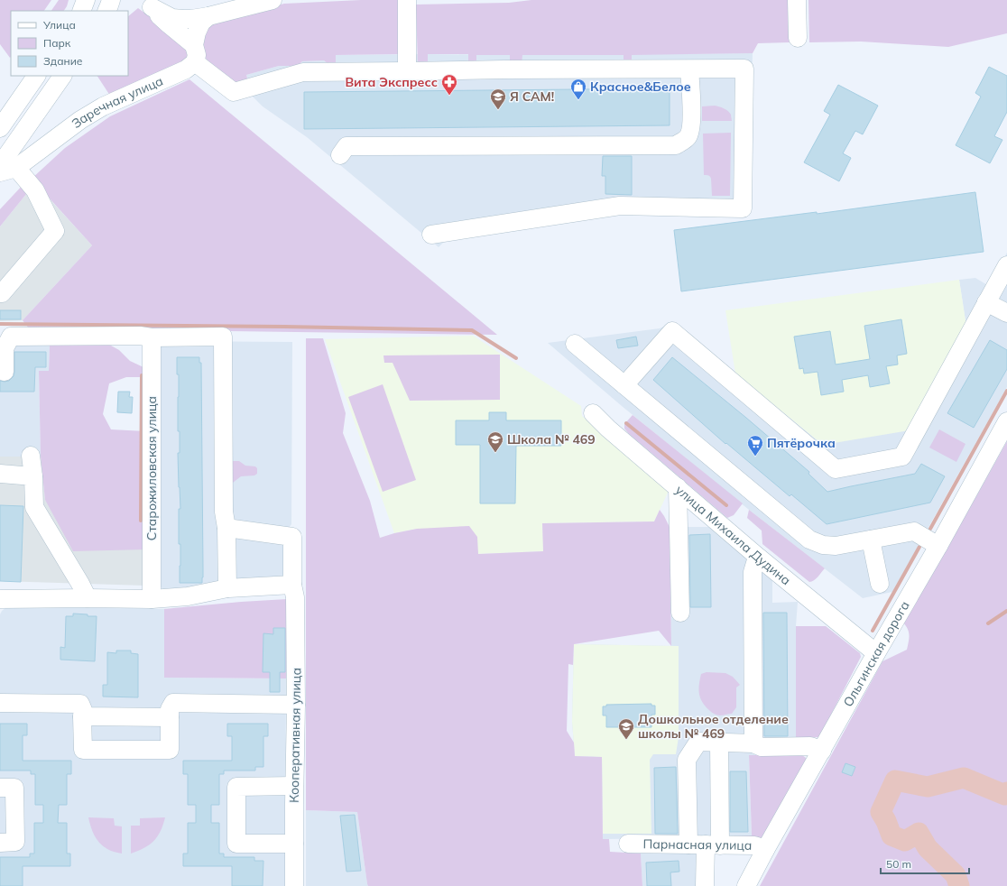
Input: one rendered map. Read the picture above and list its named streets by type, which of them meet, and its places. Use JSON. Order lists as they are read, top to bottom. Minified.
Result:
{"streets":{"street":["Заречная улица","Старожиловская улица","улица Михаила Дудина","Ольгинская дорога","Кооперативная улица","Парнасная улица"]},"crossings":[["улица Михаила Дудина","Ольгинская дорога"],["Ольгинская дорога","Парнасная улица"]],"places":{"pharmacy":["Вита Экспресс"],"shop":["Красное&Белое"],"school or university":["Я САМ!","Школа № 469","Дошкольное отделение школы № 469"],"supermarket":["Пятёрочка"]},"legend":["Улица","Парк","Здание"],"scale_bar":"50 m"}
